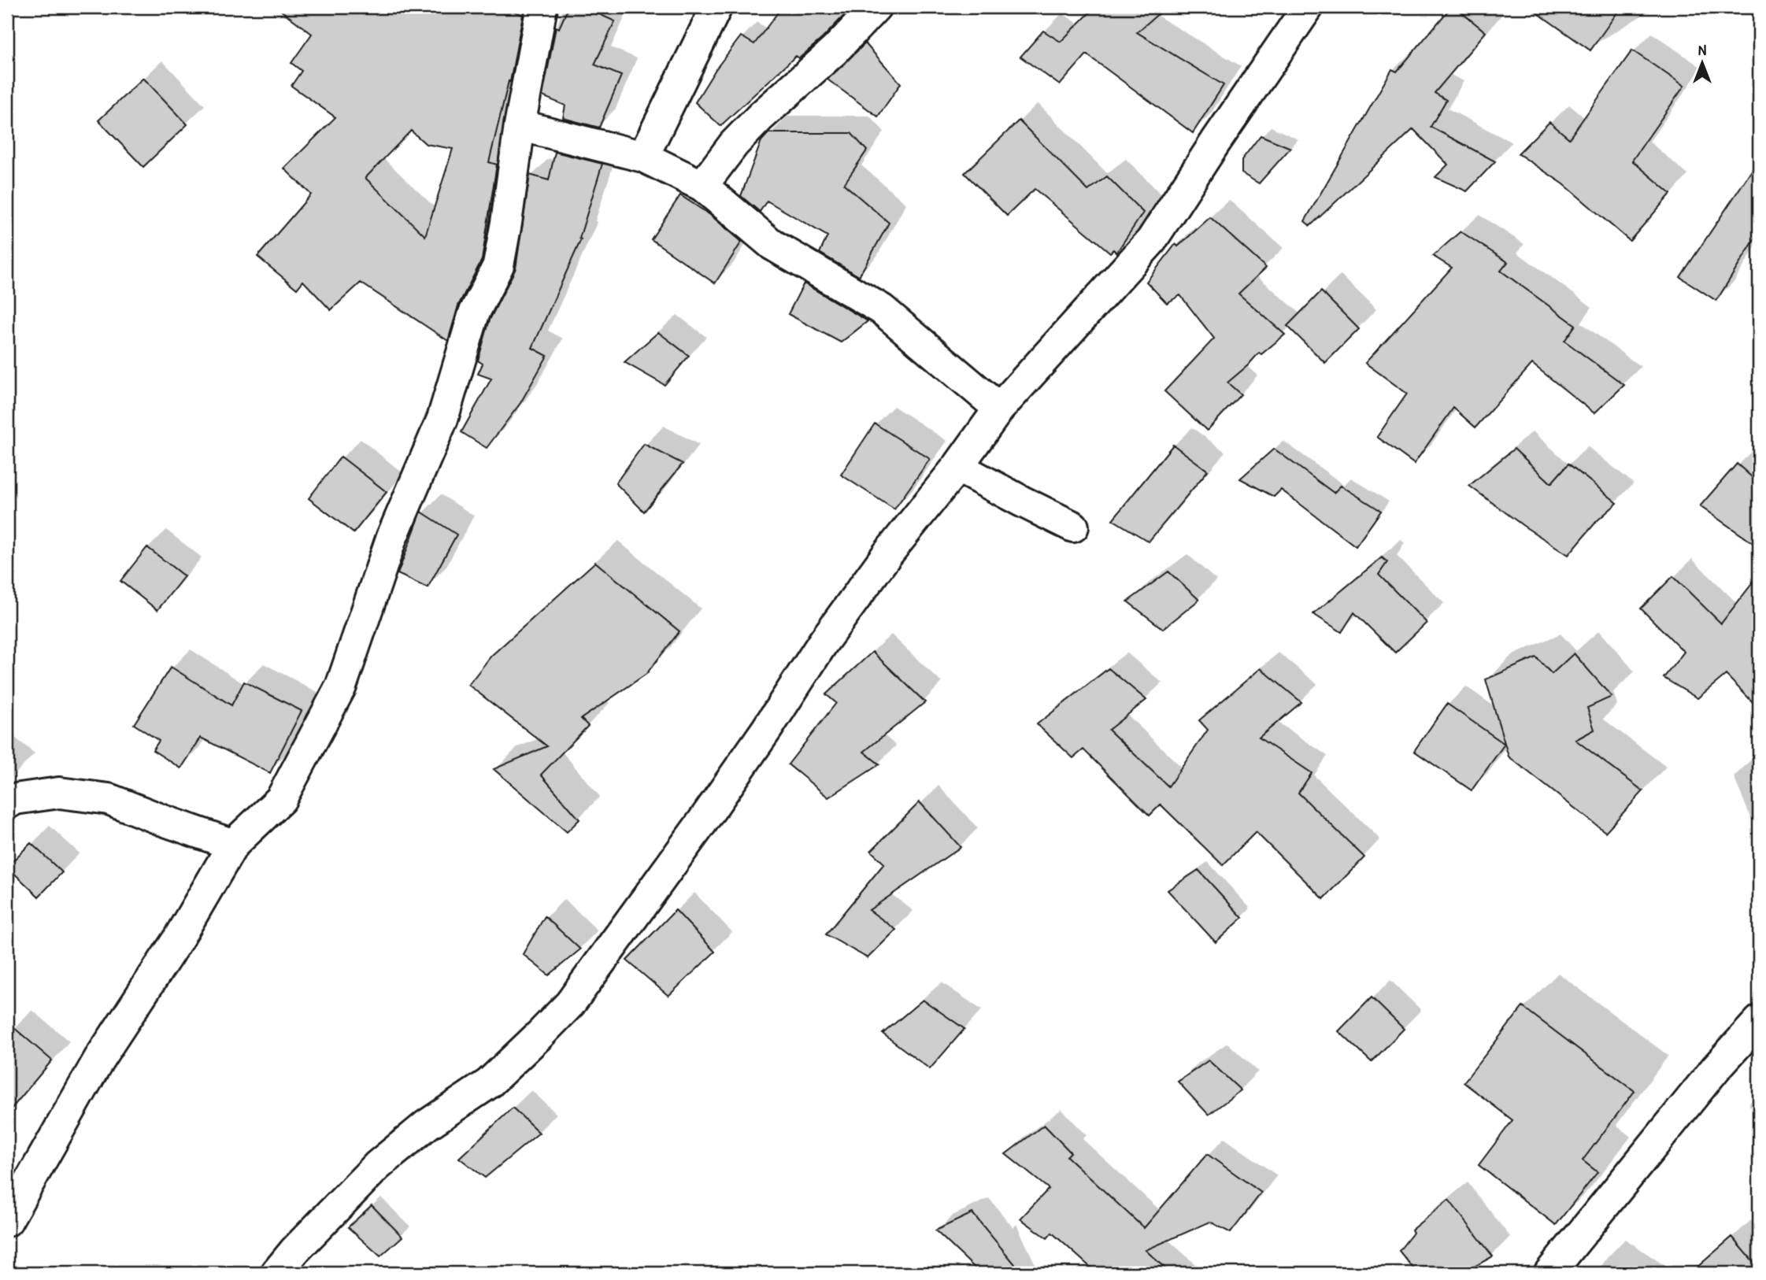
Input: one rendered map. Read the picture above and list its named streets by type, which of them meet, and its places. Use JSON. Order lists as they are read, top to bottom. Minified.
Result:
{"north":"top"}
